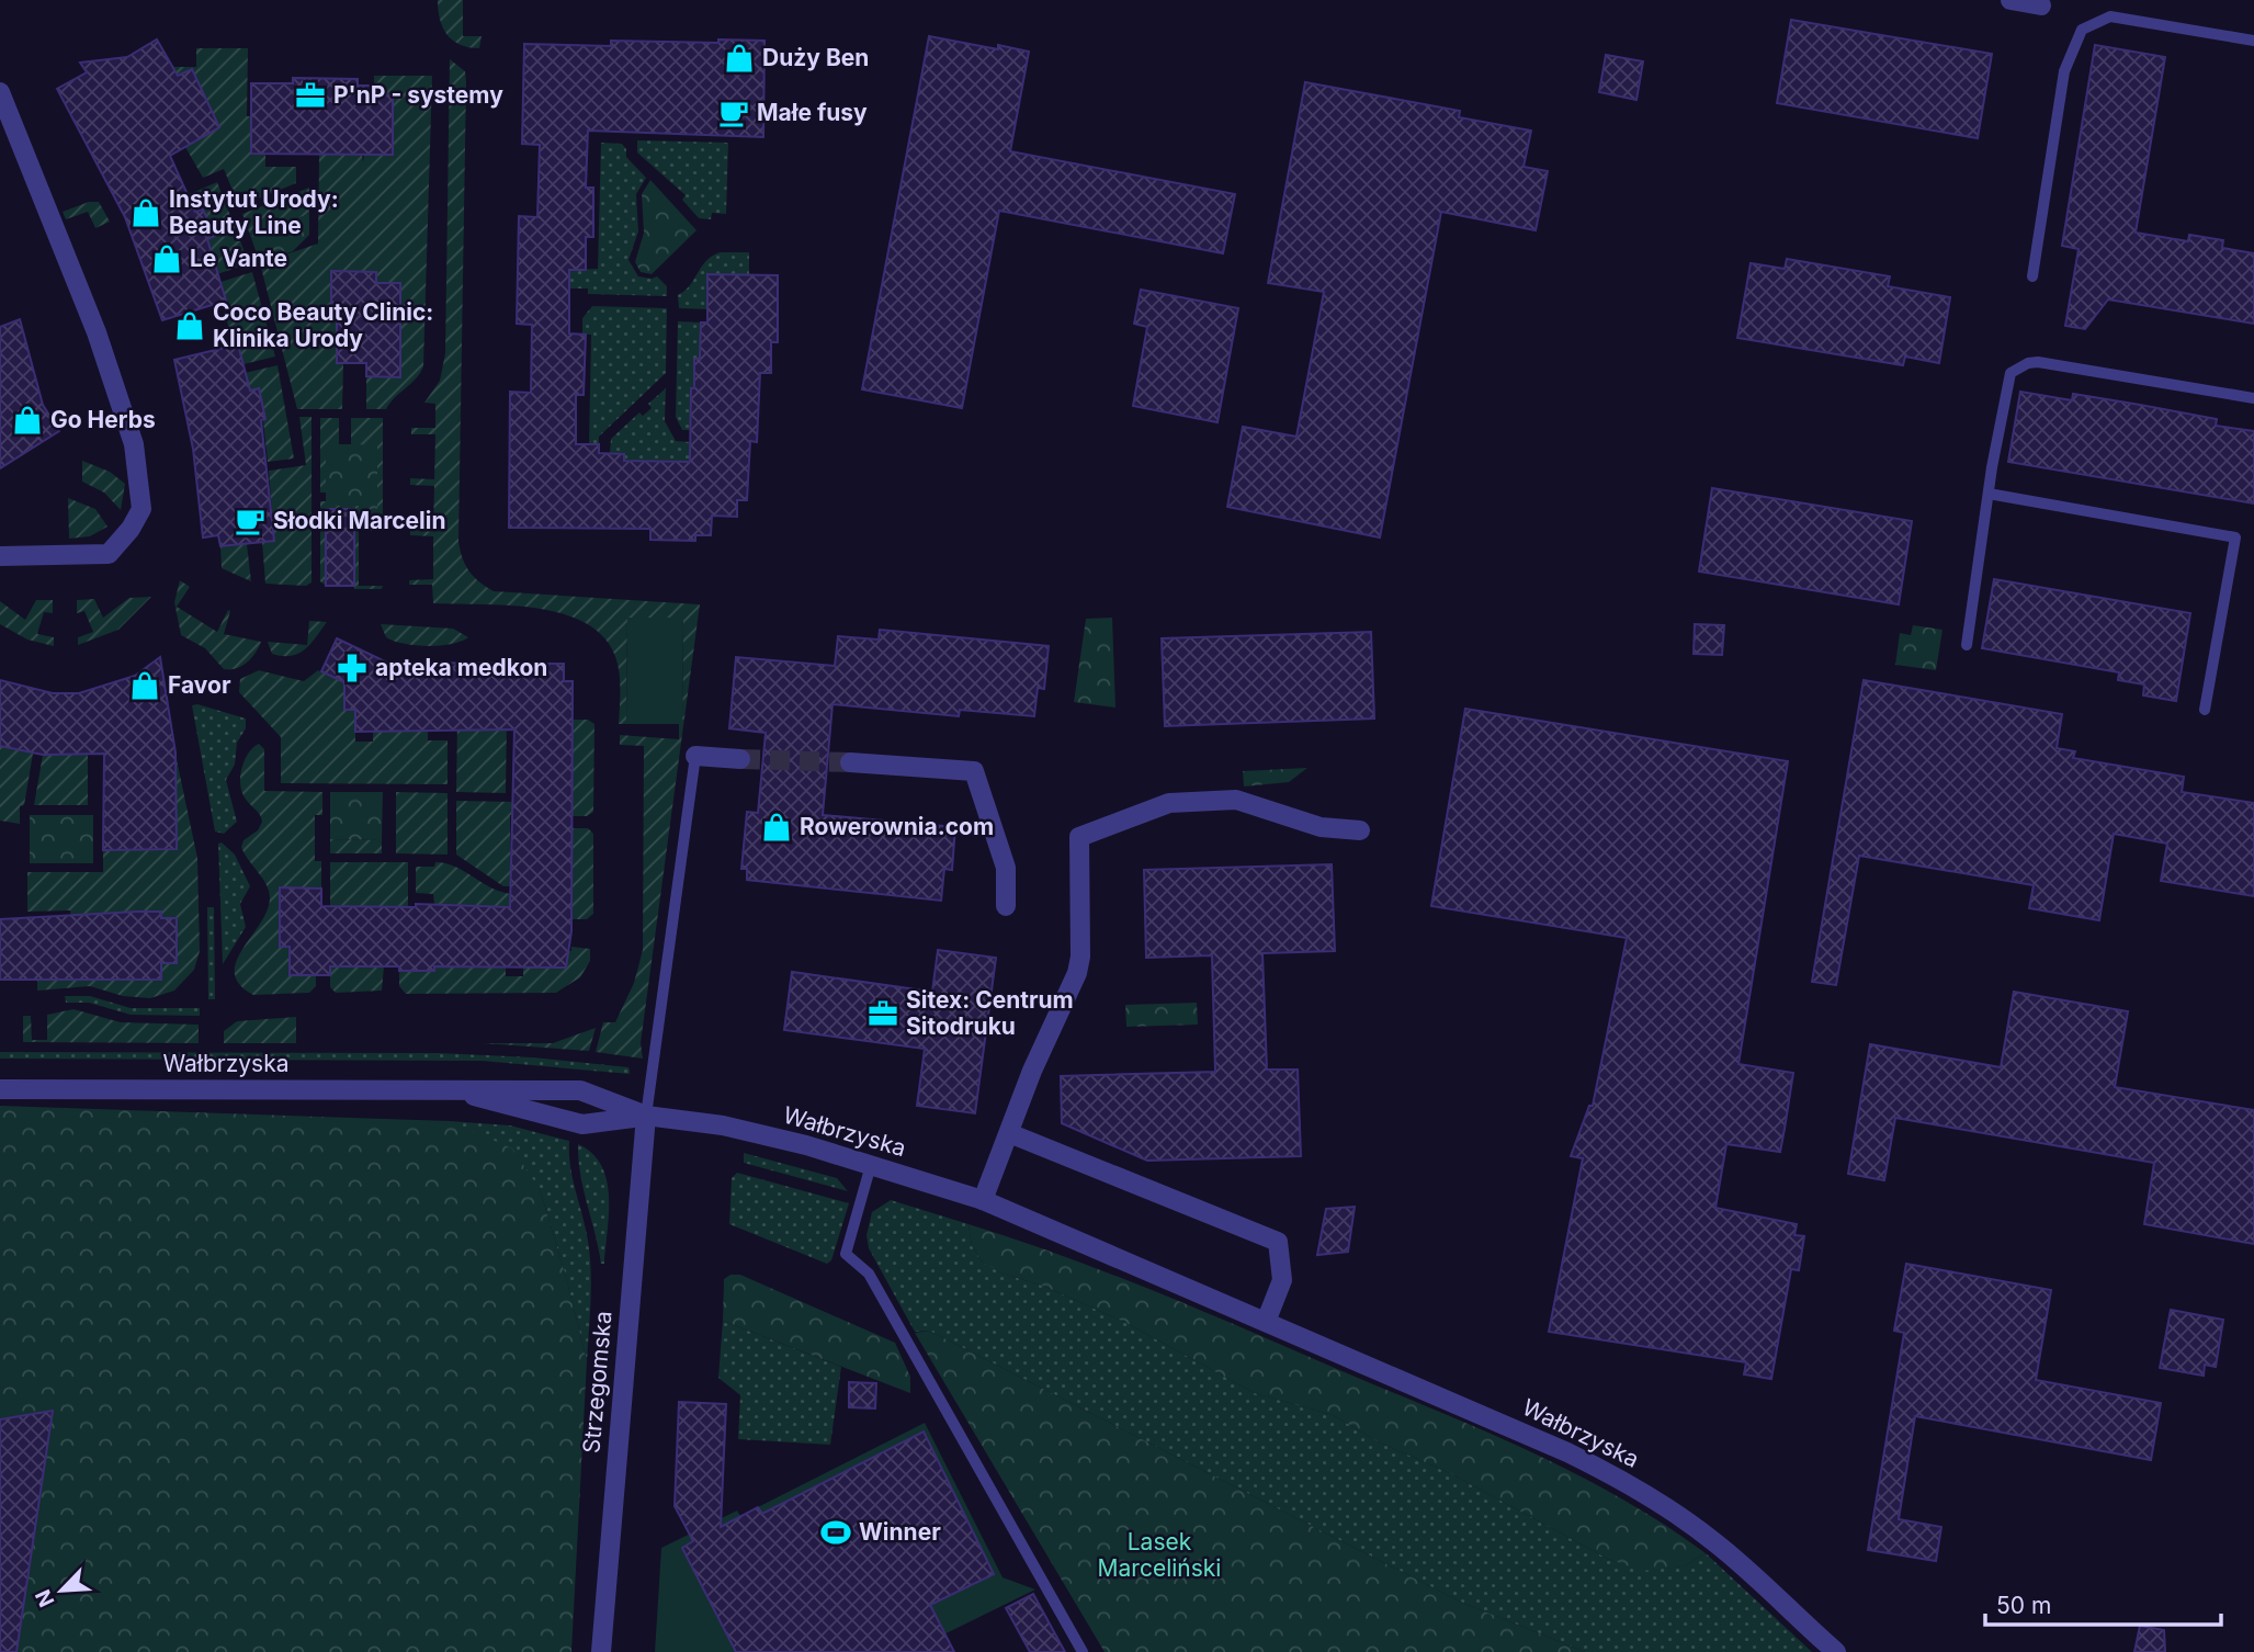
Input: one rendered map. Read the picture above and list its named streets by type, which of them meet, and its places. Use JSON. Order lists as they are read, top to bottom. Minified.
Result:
{"streets":{"street":["Wałbrzyska","Strzegomska"]},"crossings":[["Wałbrzyska","Strzegomska"]],"parks":["Lasek Marceliński"],"places":{"shop":["Duży Ben","Instytut Urody: Beauty Line","Le Vante","Coco Beauty Clinic: Klinika Urody","Go Herbs","Favor","Rowerownia.com"],"office":["P'nP - systemy","Sitex: Centrum Sitodruku"],"cafe":["Małe fusy","Słodki Marcelin"],"pharmacy":["apteka medkon"],"sports":["Winner"]},"scale_bar":"50 m","north":"bottom left"}
